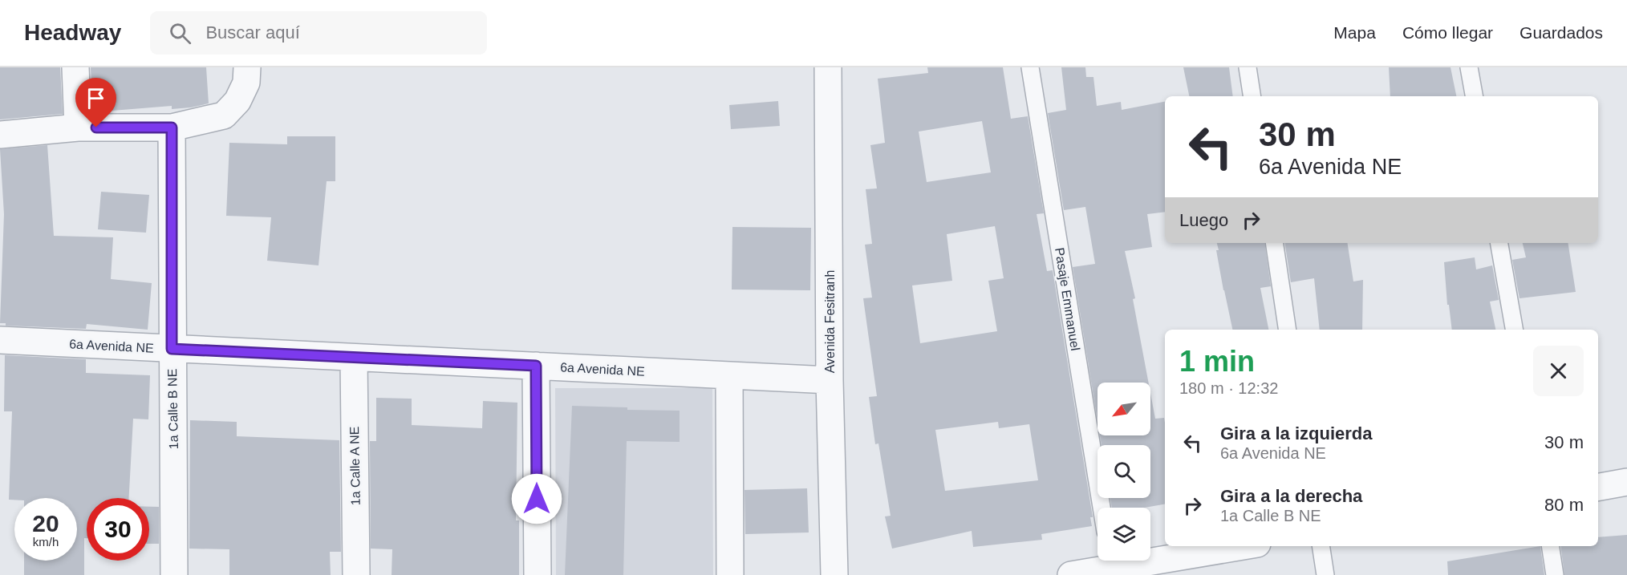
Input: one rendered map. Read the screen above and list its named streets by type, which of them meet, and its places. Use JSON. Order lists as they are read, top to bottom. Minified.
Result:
{"streets":{"street":["Avenida Fesitranh","6a Avenida NE","1a Calle B NE","1a Calle A NE"],"lane":["Pasaje Emmanuel"]},"crossings":[["Avenida Fesitranh","6a Avenida NE"],["6a Avenida NE","1a Calle B NE"],["6a Avenida NE","1a Calle A NE"]],"north":"bottom left","page":{"header":"Headway","search":"Buscar aquí","nav":["Mapa","Cómo llegar","Guardados"],"turn":["30 m","6a Avenida NE"],"then":"Luego","heading":["1 min","180 m · 12:32"],"list":[{"name":"Gira a la izquierda","note":"6a Avenida NE","value":"30 m"},{"name":"Gira a la derecha","note":"1a Calle B NE","value":"80 m"}],"speed":"20 km/h","limit":"30"}}
